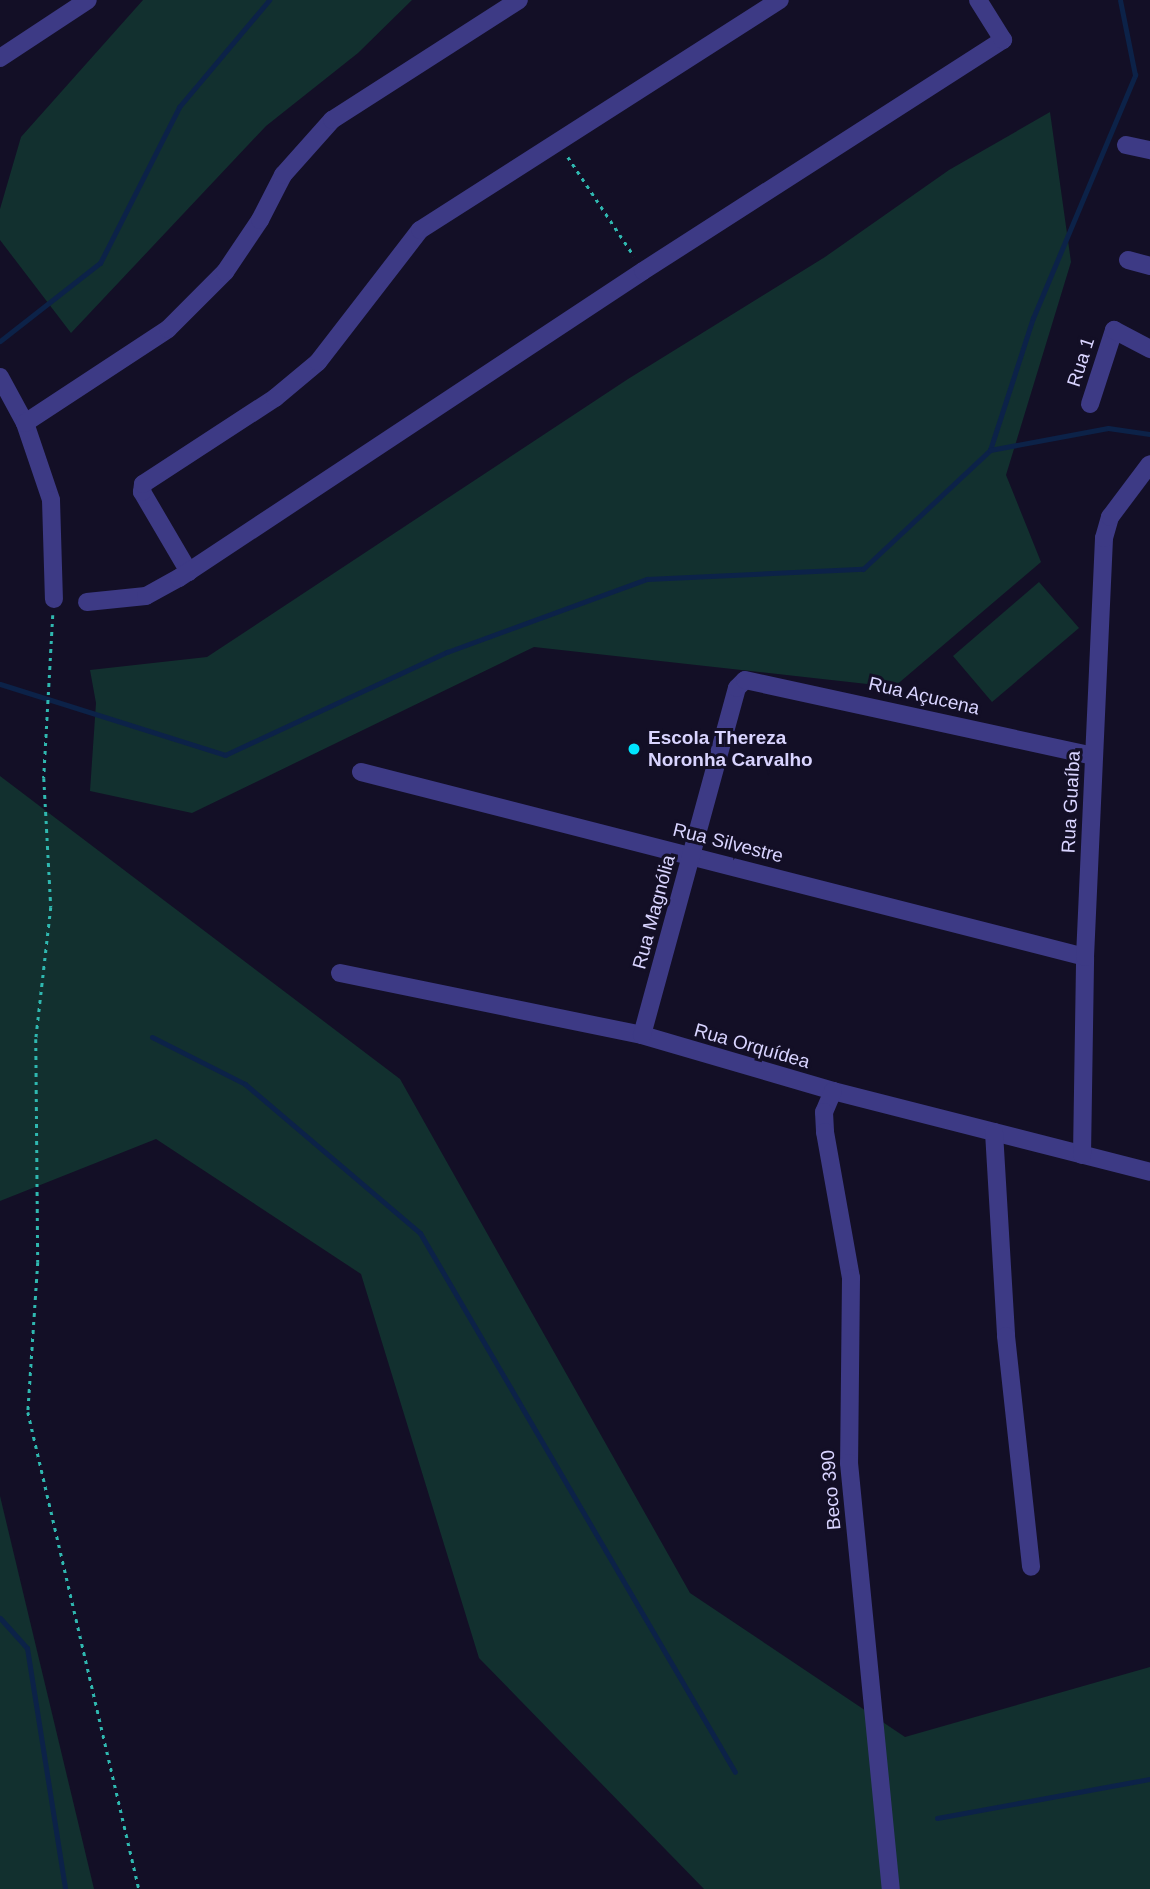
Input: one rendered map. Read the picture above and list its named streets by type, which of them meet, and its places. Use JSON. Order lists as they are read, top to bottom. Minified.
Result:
{"streets":{"street":["Rua 1","Rua Açucena","Rua Guaíba","Rua Silvestre","Rua Magnólia","Rua Orquídea","Beco 390"]},"crossings":[["Rua Açucena","Rua Guaíba"],["Rua Açucena","Rua Magnólia"],["Rua Guaíba","Rua Silvestre"],["Rua Guaíba","Rua Orquídea"],["Rua Silvestre","Rua Magnólia"],["Rua Magnólia","Rua Orquídea"],["Rua Orquídea","Beco 390"]],"places":["Escola Thereza Noronha Carvalho"]}
